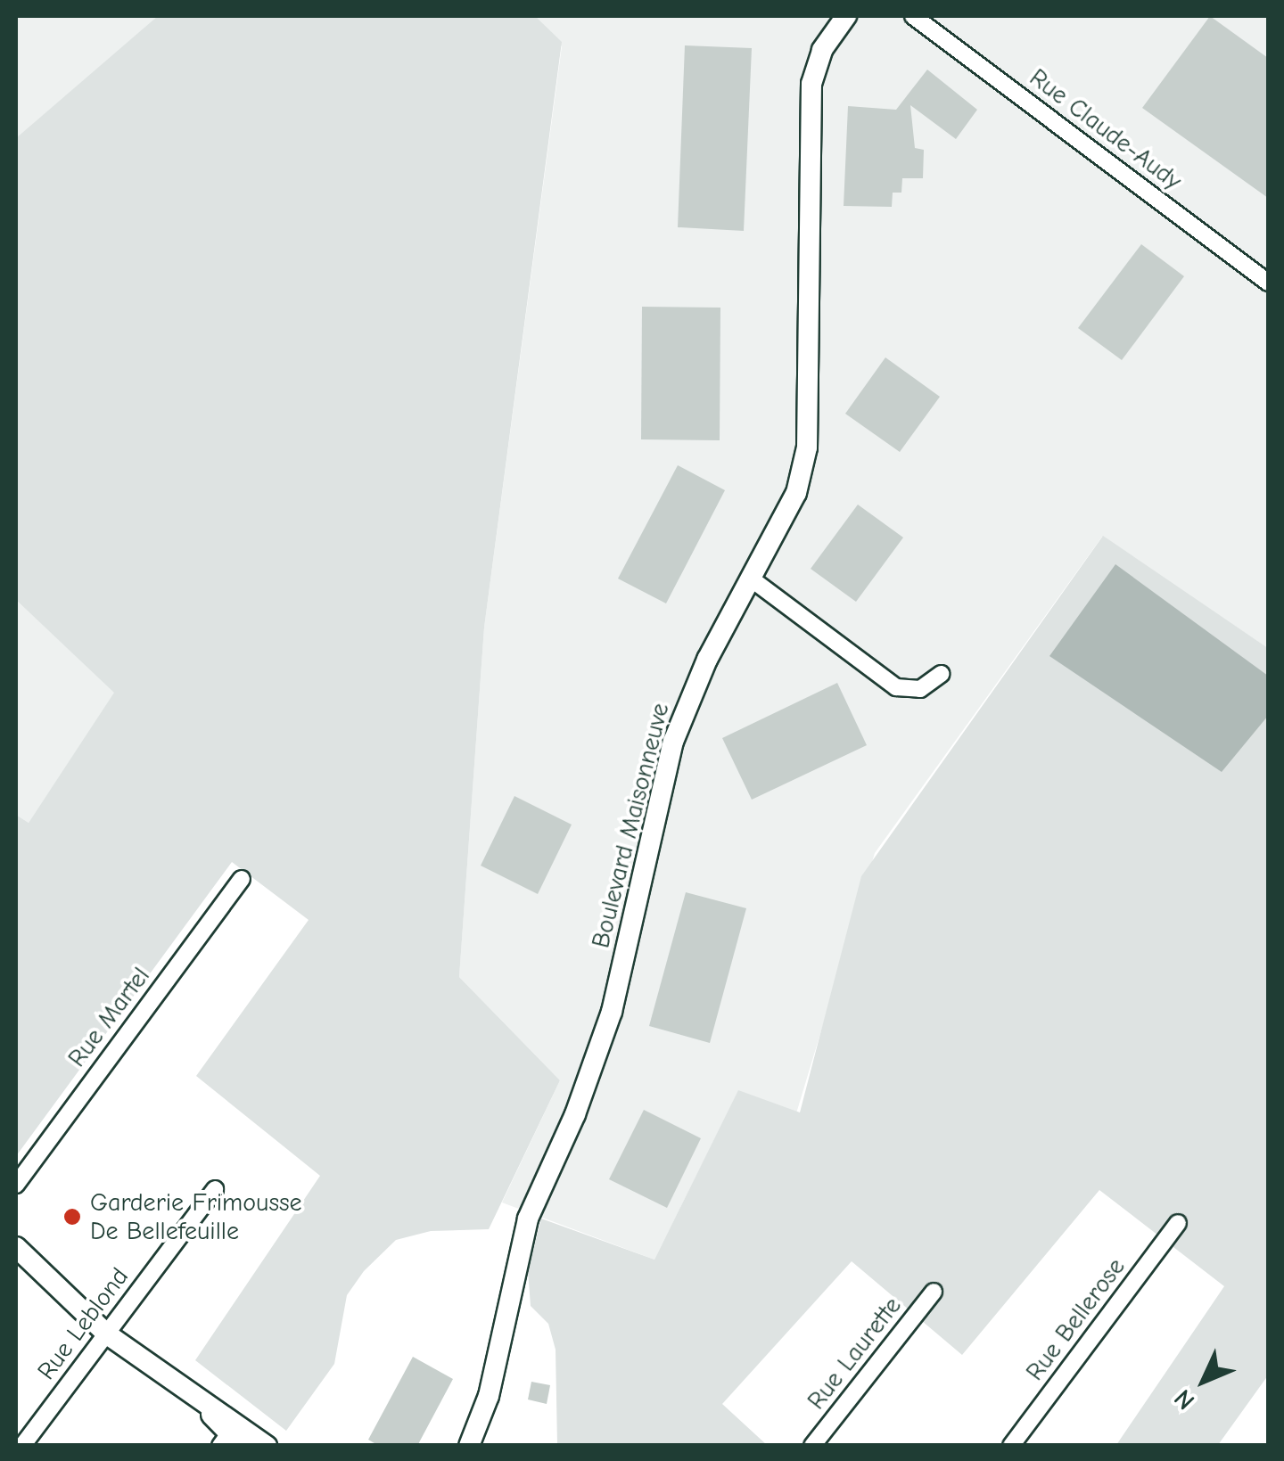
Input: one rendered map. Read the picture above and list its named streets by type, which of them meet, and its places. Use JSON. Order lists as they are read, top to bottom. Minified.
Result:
{"streets":{"street":["Rue Claude-Audy","Boulevard Maisonneuve","Rue Martel","Rue Bellerose","Rue Leblond","Rue Laurette"]},"places":["Garderie Frimousse De Bellefeuille"],"north":"bottom left"}
